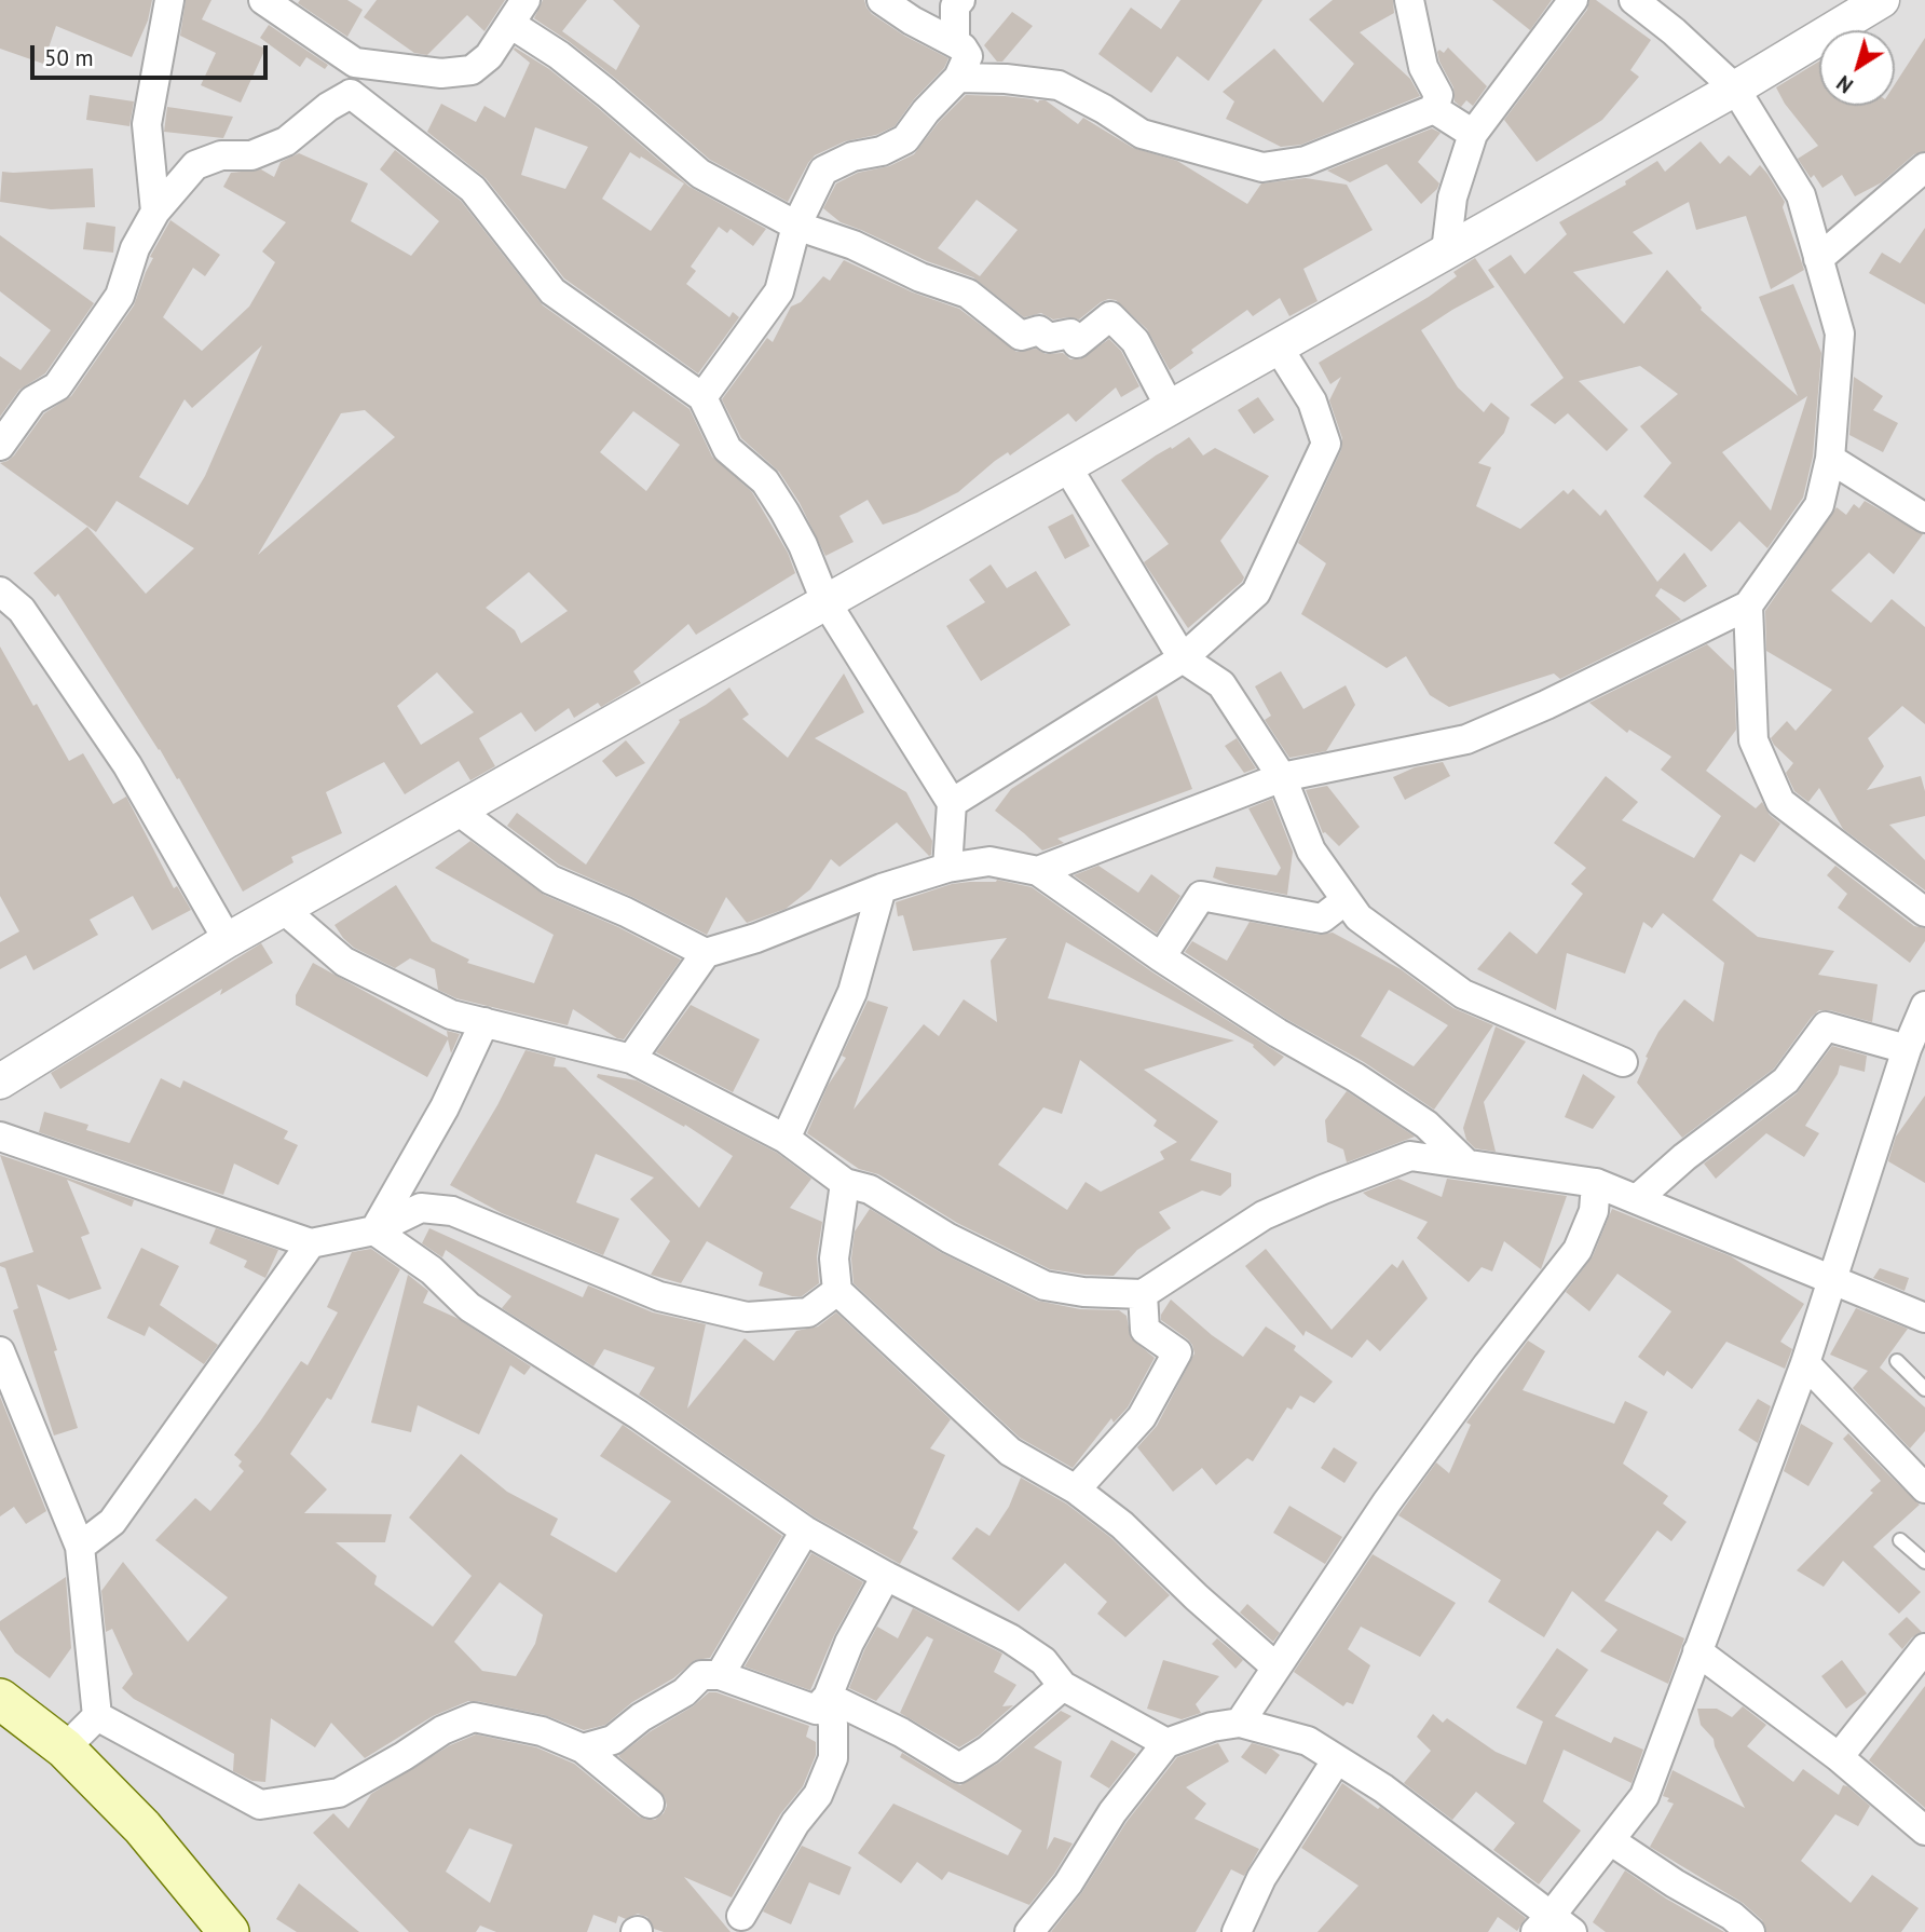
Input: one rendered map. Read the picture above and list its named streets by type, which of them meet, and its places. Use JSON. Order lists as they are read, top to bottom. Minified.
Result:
{"scale_bar":"50 m","north":"bottom left"}
